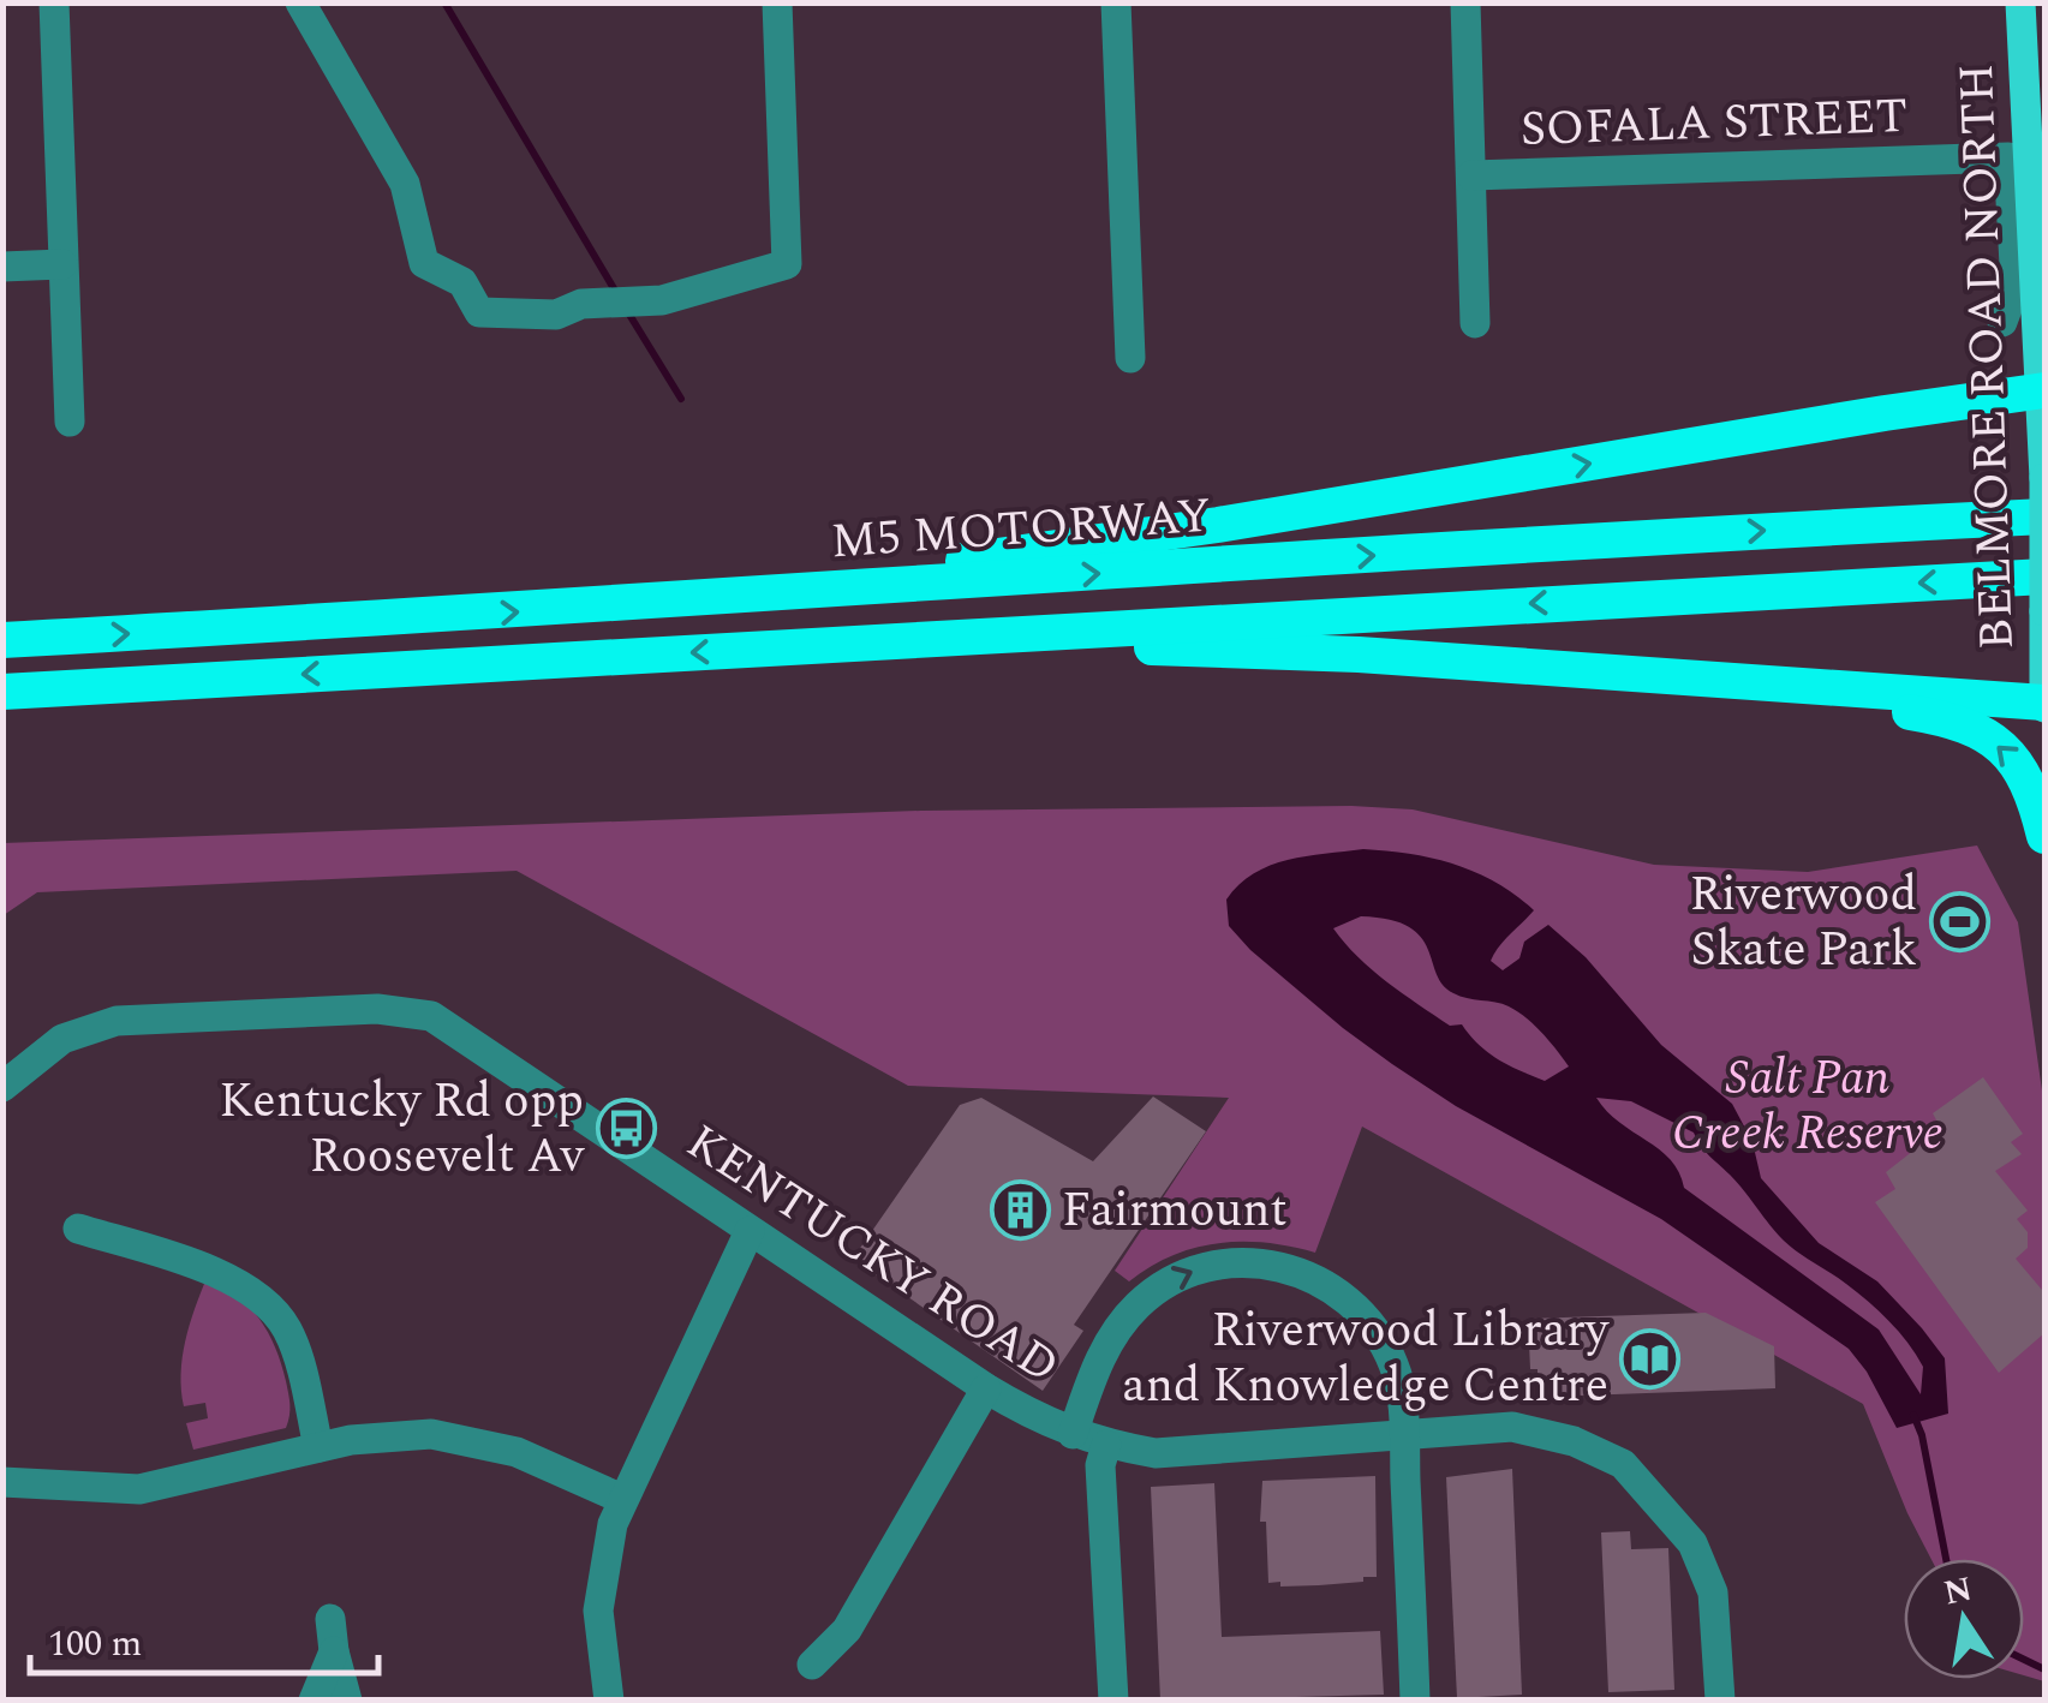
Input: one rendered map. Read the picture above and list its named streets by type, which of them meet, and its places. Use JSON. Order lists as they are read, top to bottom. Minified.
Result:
{"streets":{"highway":["M5 MOTORWAY"],"main road":["BELMORE ROAD NORTH"],"street":["SOFALA STREET","KENTUCKY ROAD"]},"parks":["Salt Pan Creek Reserve"],"places":{"sports":["Riverwood Skate Park"],"bus stop":["Kentucky Rd opp Roosevelt Av"],"building":["Fairmount"],"library":["Riverwood Library and Knowledge Centre"]},"scale_bar":"100 m","north":"top"}
